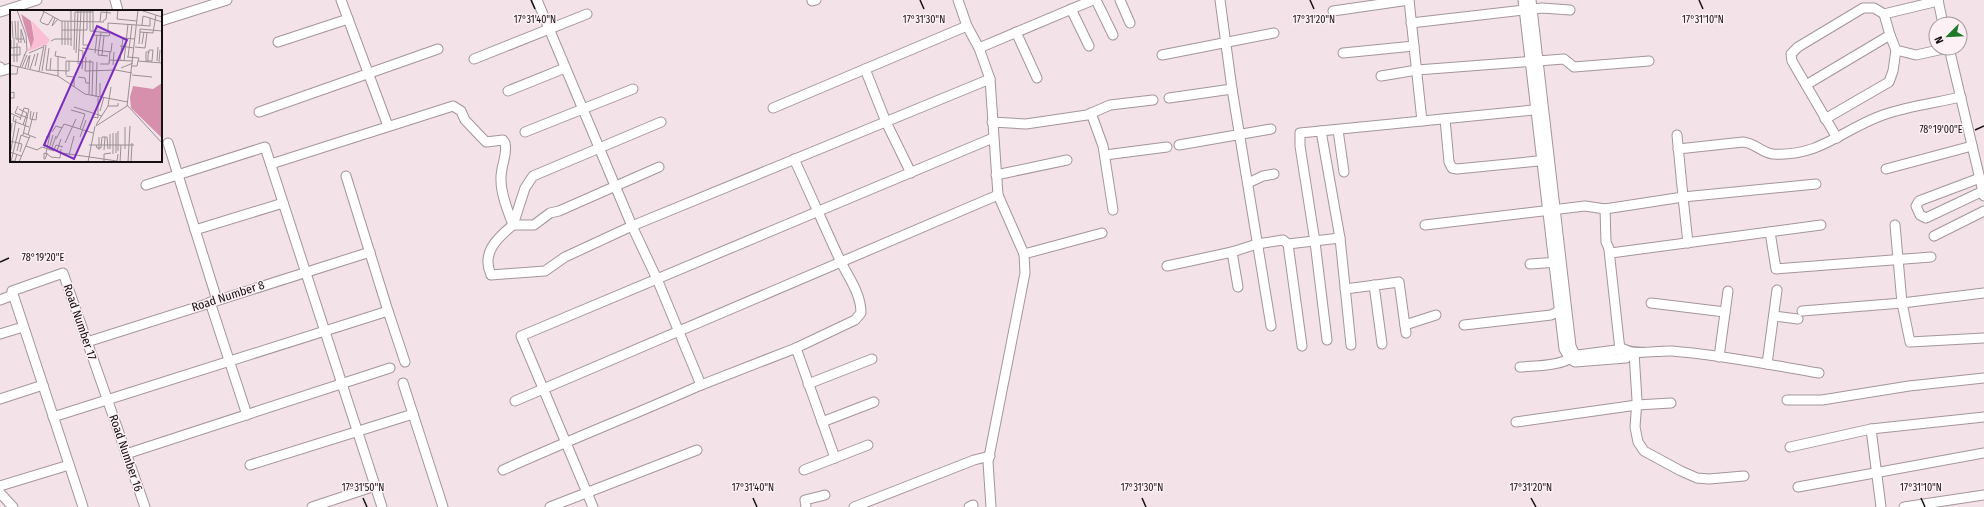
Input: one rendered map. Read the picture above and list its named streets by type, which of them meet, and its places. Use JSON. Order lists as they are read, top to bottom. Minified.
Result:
{"streets":{"street":["Road Number 8","Road Number 17","Road Number 16"]},"crossings":[["Road Number 8","Road Number 17"],["Road Number 17","Road Number 16"]],"north":"bottom left","coordinates":["17°31'40\"N","17°31'30\"N","17°31'20\"N","17°31'10\"N","78°19'00\"E","78°19'20\"E","17°31'50\"N"]}
